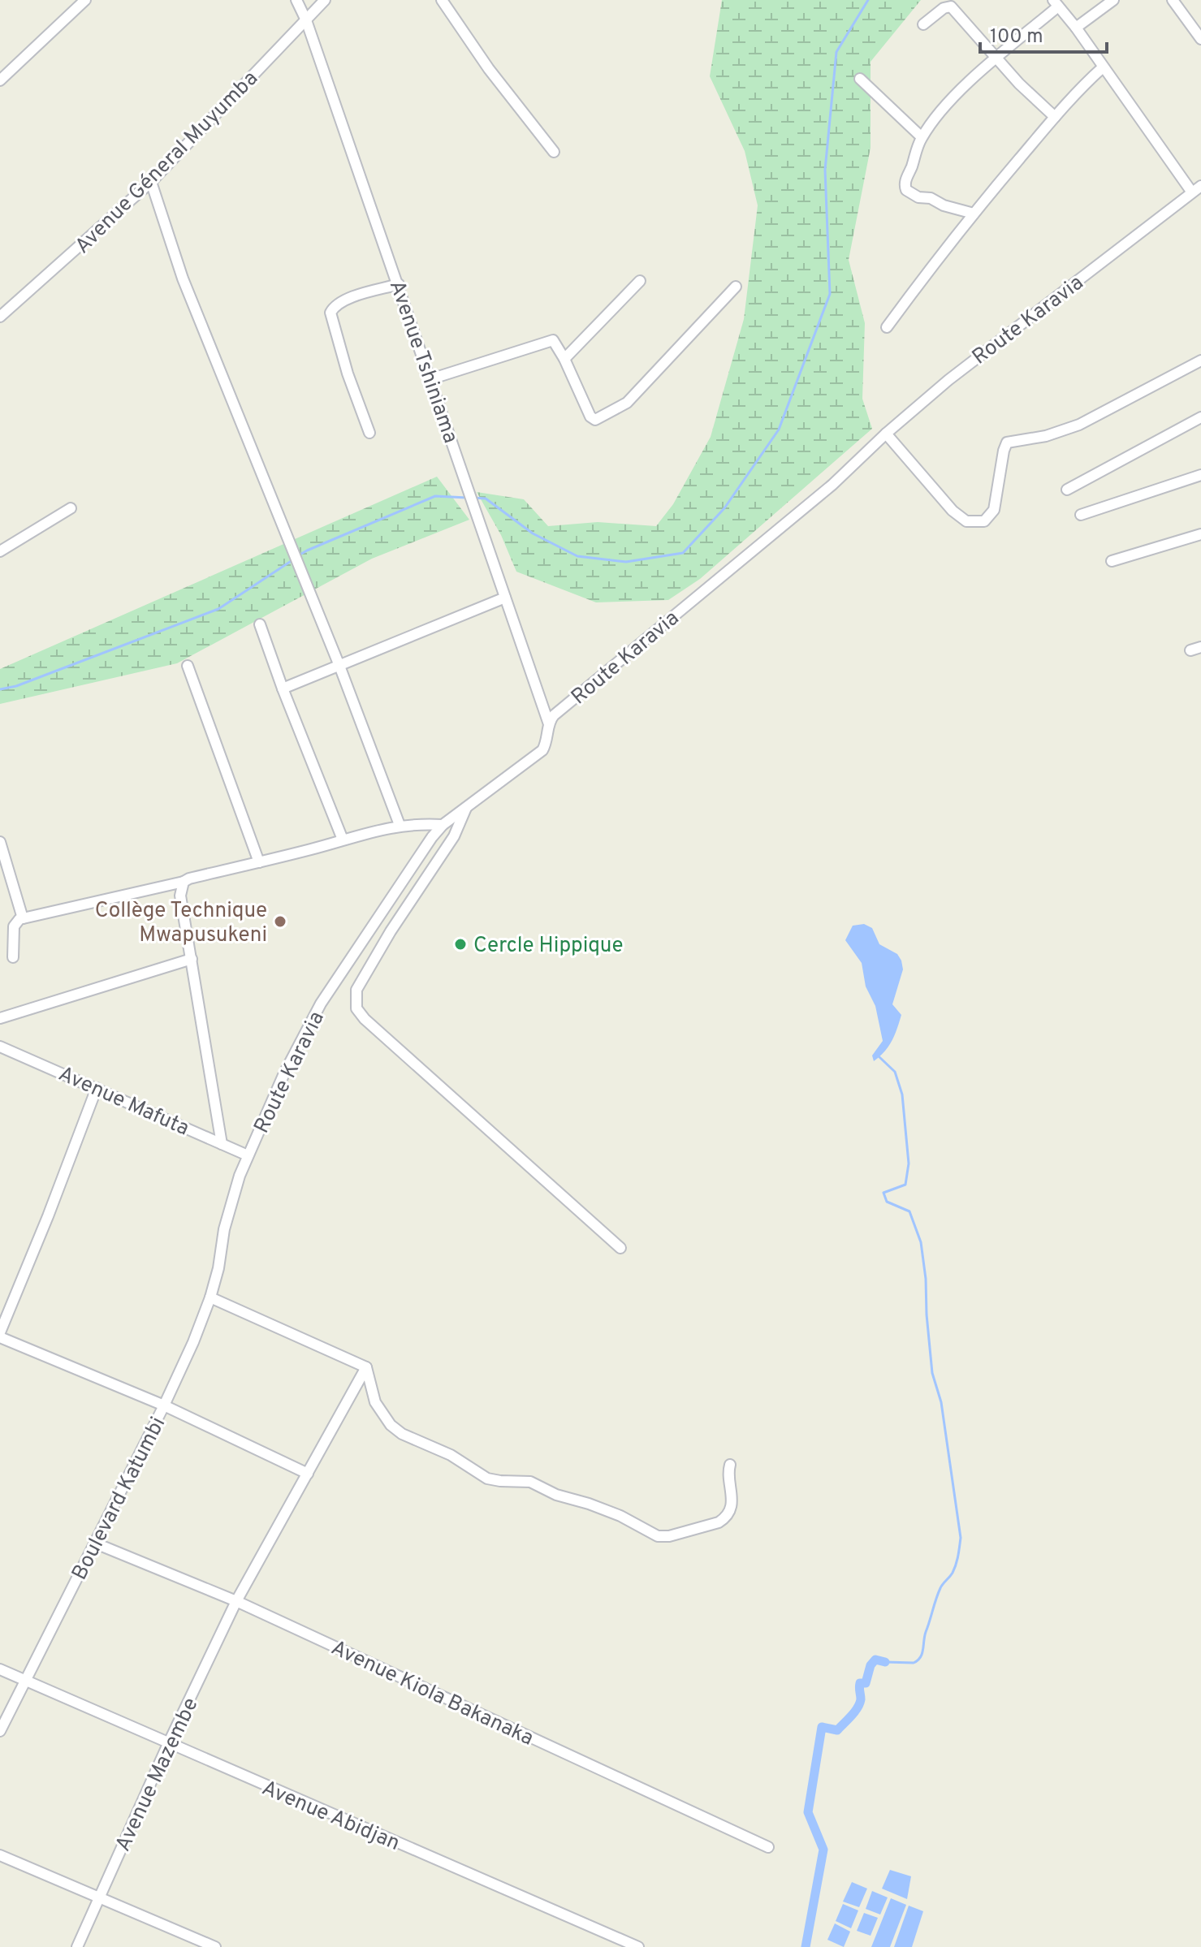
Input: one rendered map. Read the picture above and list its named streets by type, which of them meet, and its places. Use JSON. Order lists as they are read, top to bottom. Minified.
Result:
{"streets":{"street":["Avenue Géneral Muyumba","Route Karavia","Avenue Tshiniama","Avenue Mafuta","Boulevard Katumbi","Avenue Kiola Bakanaka","Avenue Mazembe","Avenue Abidjan"]},"crossings":[["Avenue Géneral Muyumba","Avenue Tshiniama"],["Route Karavia","Avenue Tshiniama"],["Route Karavia","Avenue Mafuta"],["Route Karavia","Boulevard Katumbi"],["Boulevard Katumbi","Avenue Kiola Bakanaka"],["Boulevard Katumbi","Avenue Abidjan"],["Avenue Kiola Bakanaka","Avenue Mazembe"],["Avenue Mazembe","Avenue Abidjan"]],"places":["Collège Technique Mwapusukeni","Cercle Hippique"],"scale_bar":"100 m"}
